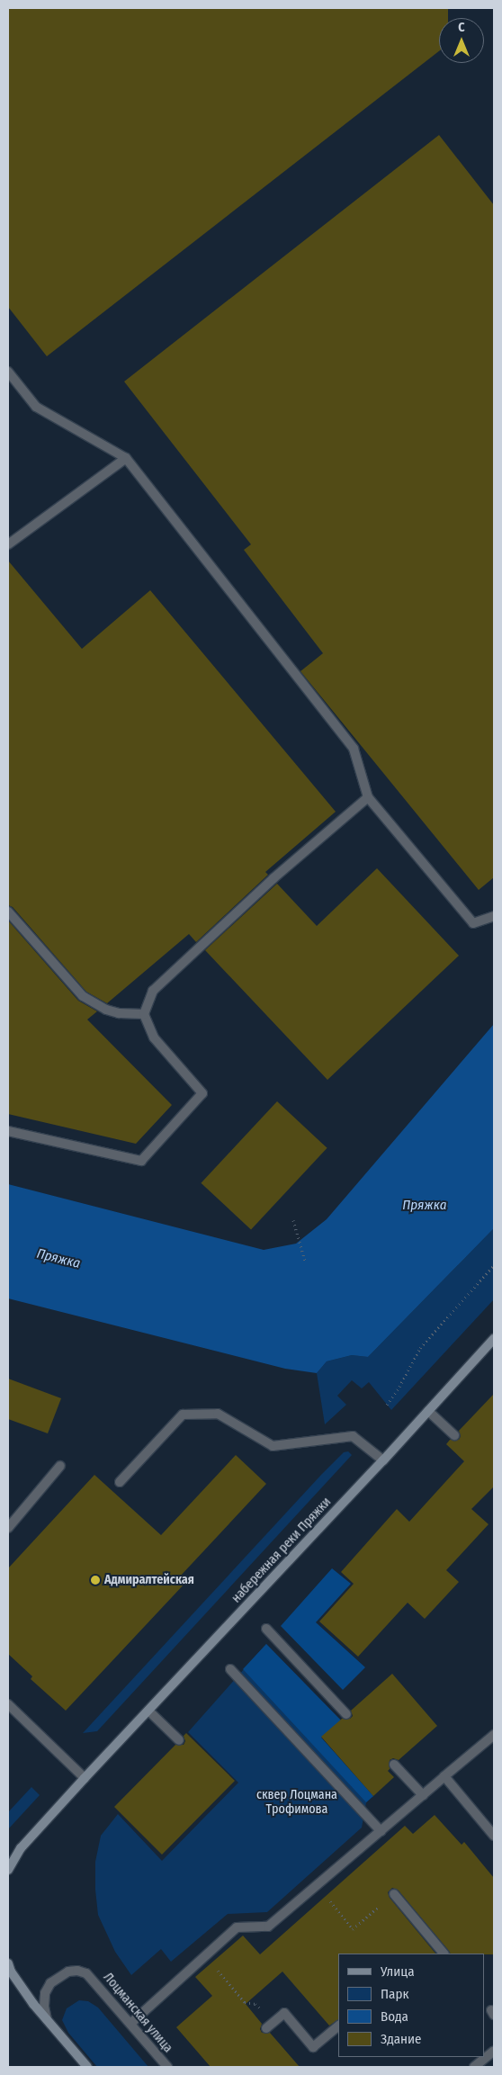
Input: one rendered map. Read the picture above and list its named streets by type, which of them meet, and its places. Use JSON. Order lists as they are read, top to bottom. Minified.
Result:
{"streets":{"main road":["набережная реки Пряжки"],"street":["Лоцманская улица"]},"water":["Пряжка"],"parks":["сквер Лоцмана Трофимова"],"places":["Адмиралтейская"],"legend":["Улица","Парк","Вода","Здание"],"north":"top"}
